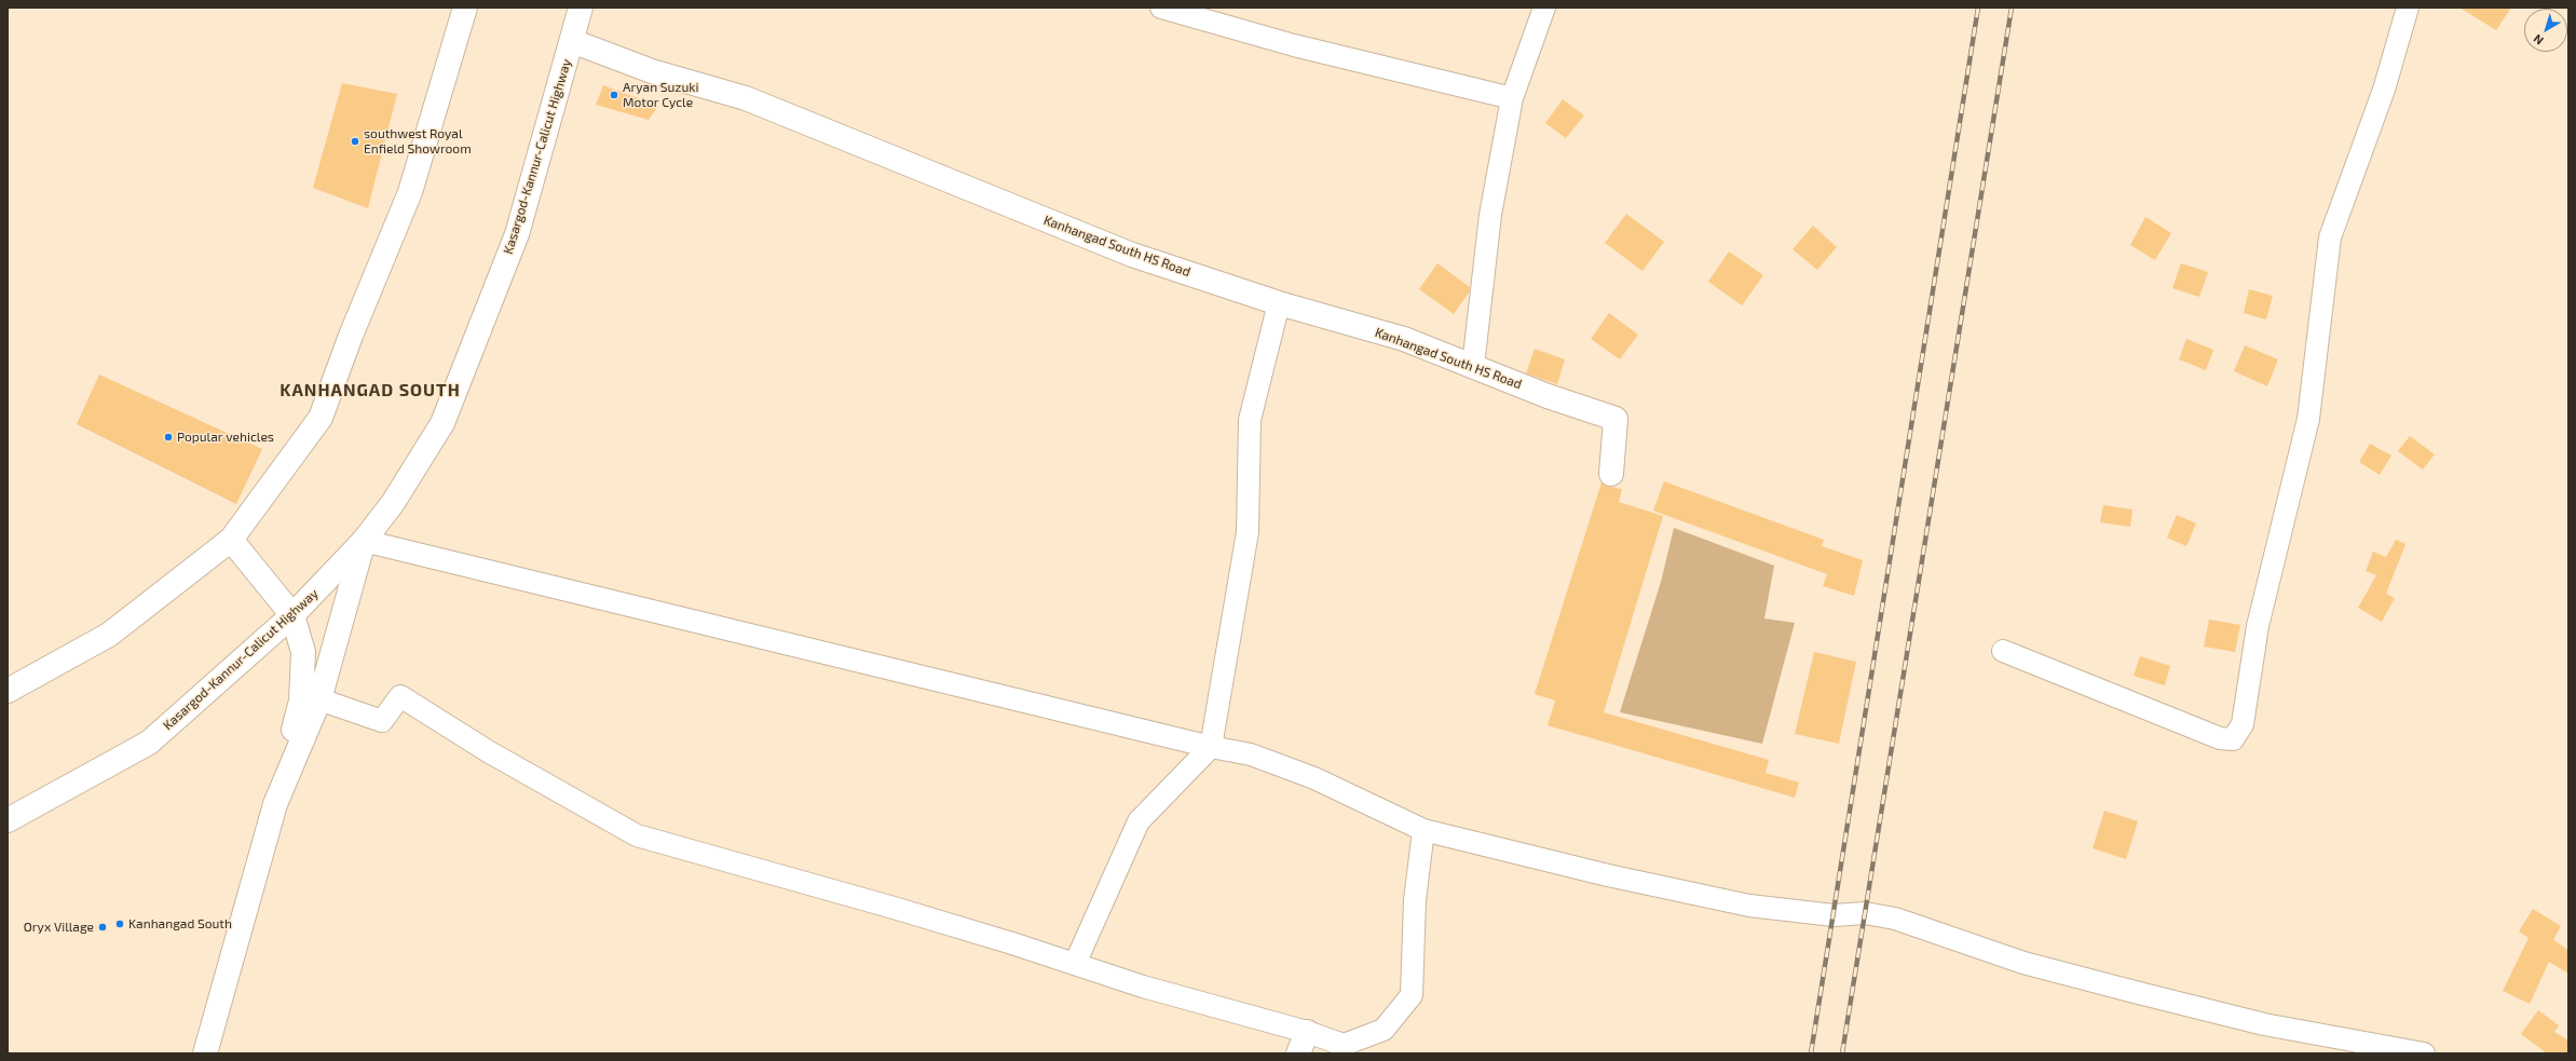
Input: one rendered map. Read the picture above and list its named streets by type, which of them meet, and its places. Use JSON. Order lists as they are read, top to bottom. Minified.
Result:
{"streets":{"main road":["Kasargod-Kannur-Calicut Highway","Kanhangad South HS Road"]},"crossings":[["Kasargod-Kannur-Calicut Highway","Kanhangad South HS Road"]],"districts":["KANHANGAD SOUTH"],"places":["Aryan Suzuki Motor Cycle","southwest Royal Enfield Showroom","Popular vehicles","Kanhangad South","Oryx Village"],"north":"bottom left"}
